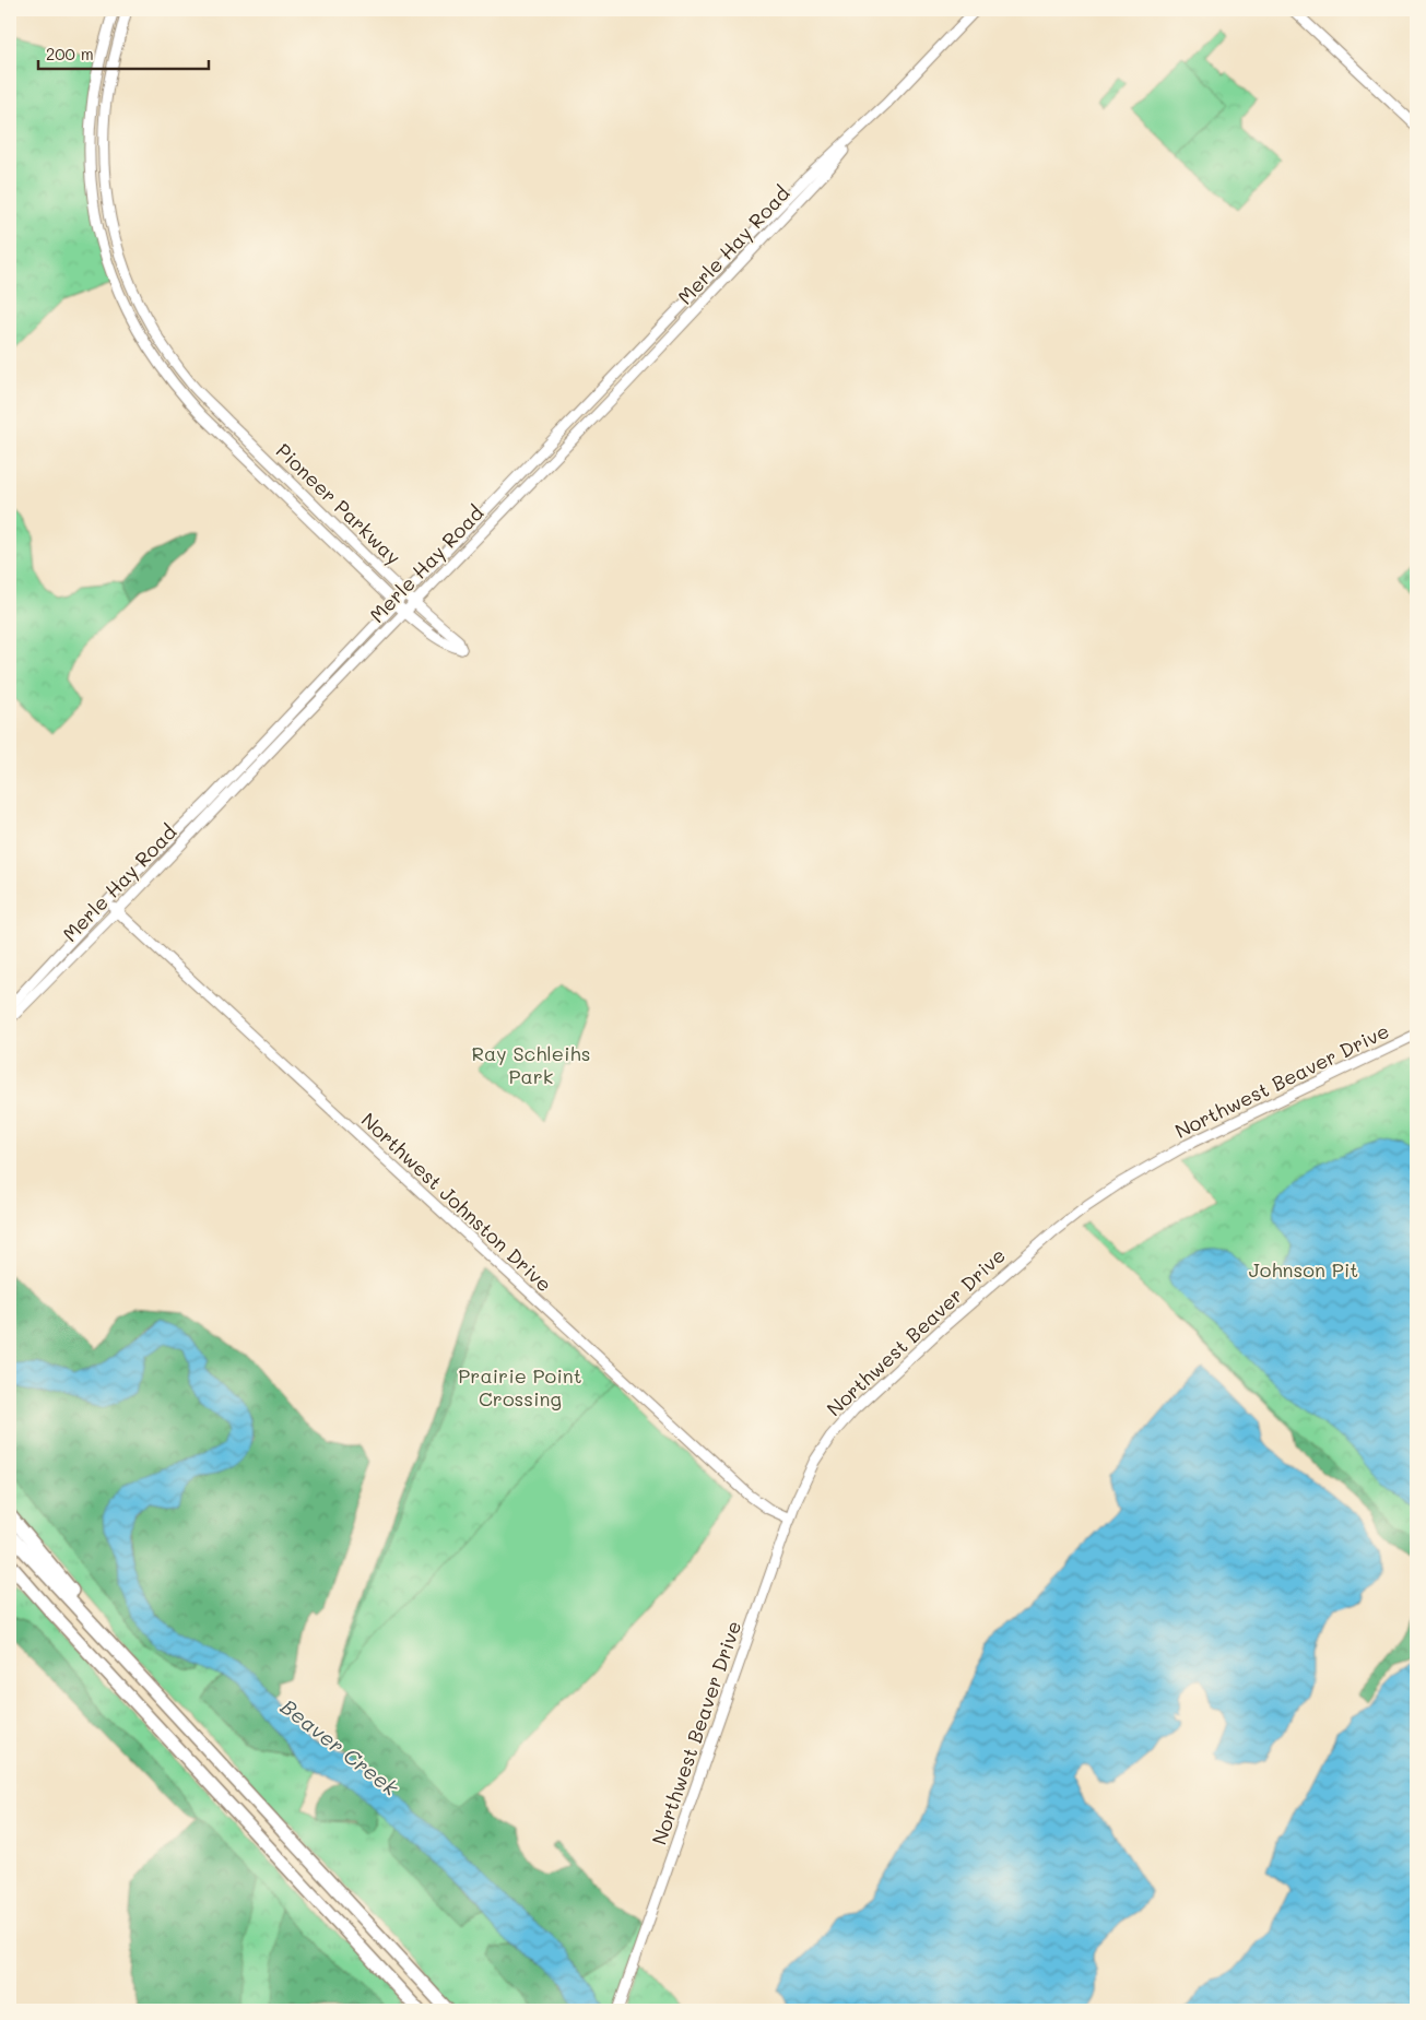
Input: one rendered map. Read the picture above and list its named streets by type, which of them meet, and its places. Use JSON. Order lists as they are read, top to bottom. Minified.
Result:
{"streets":{"main road":["Merle Hay Road","Pioneer Parkway","Northwest Beaver Drive","Northwest Johnston Drive"]},"crossings":[["Merle Hay Road","Pioneer Parkway"],["Merle Hay Road","Northwest Johnston Drive"],["Northwest Beaver Drive","Northwest Johnston Drive"]],"water":["Beaver Creek"],"parks":["Ray Schleihs Park","Johnson Pit","Prairie Point Crossing"],"scale_bar":"200 m"}
